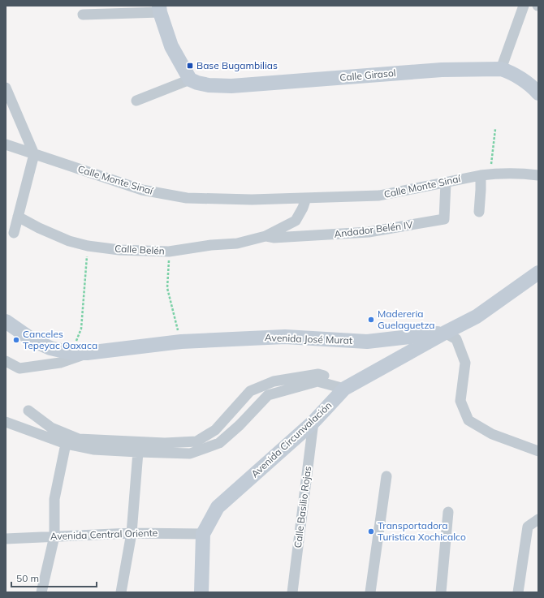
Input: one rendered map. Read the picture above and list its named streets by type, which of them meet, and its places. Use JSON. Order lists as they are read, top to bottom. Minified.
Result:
{"streets":{"street":["Calle Girasol","Calle Monte Sinaí","Andador Belén IV","Calle Belén","Avenida José Murat","Avenida Circunvalación","Calle Basilio Rojas","Avenida Central Oriente"]},"crossings":[["Calle Monte Sinaí","Andador Belén IV"],["Andador Belén IV","Calle Belén"],["Avenida José Murat","Avenida Circunvalación"],["Avenida Circunvalación","Calle Basilio Rojas"],["Avenida Circunvalación","Avenida Central Oriente"]],"places":{"transit":["Base Bugambilias"],"other":["Madereria Guelaguetza","Canceles Tepeyac Oaxaca","Transportadora Turistica Xochicalco"]},"scale_bar":"50 m"}
